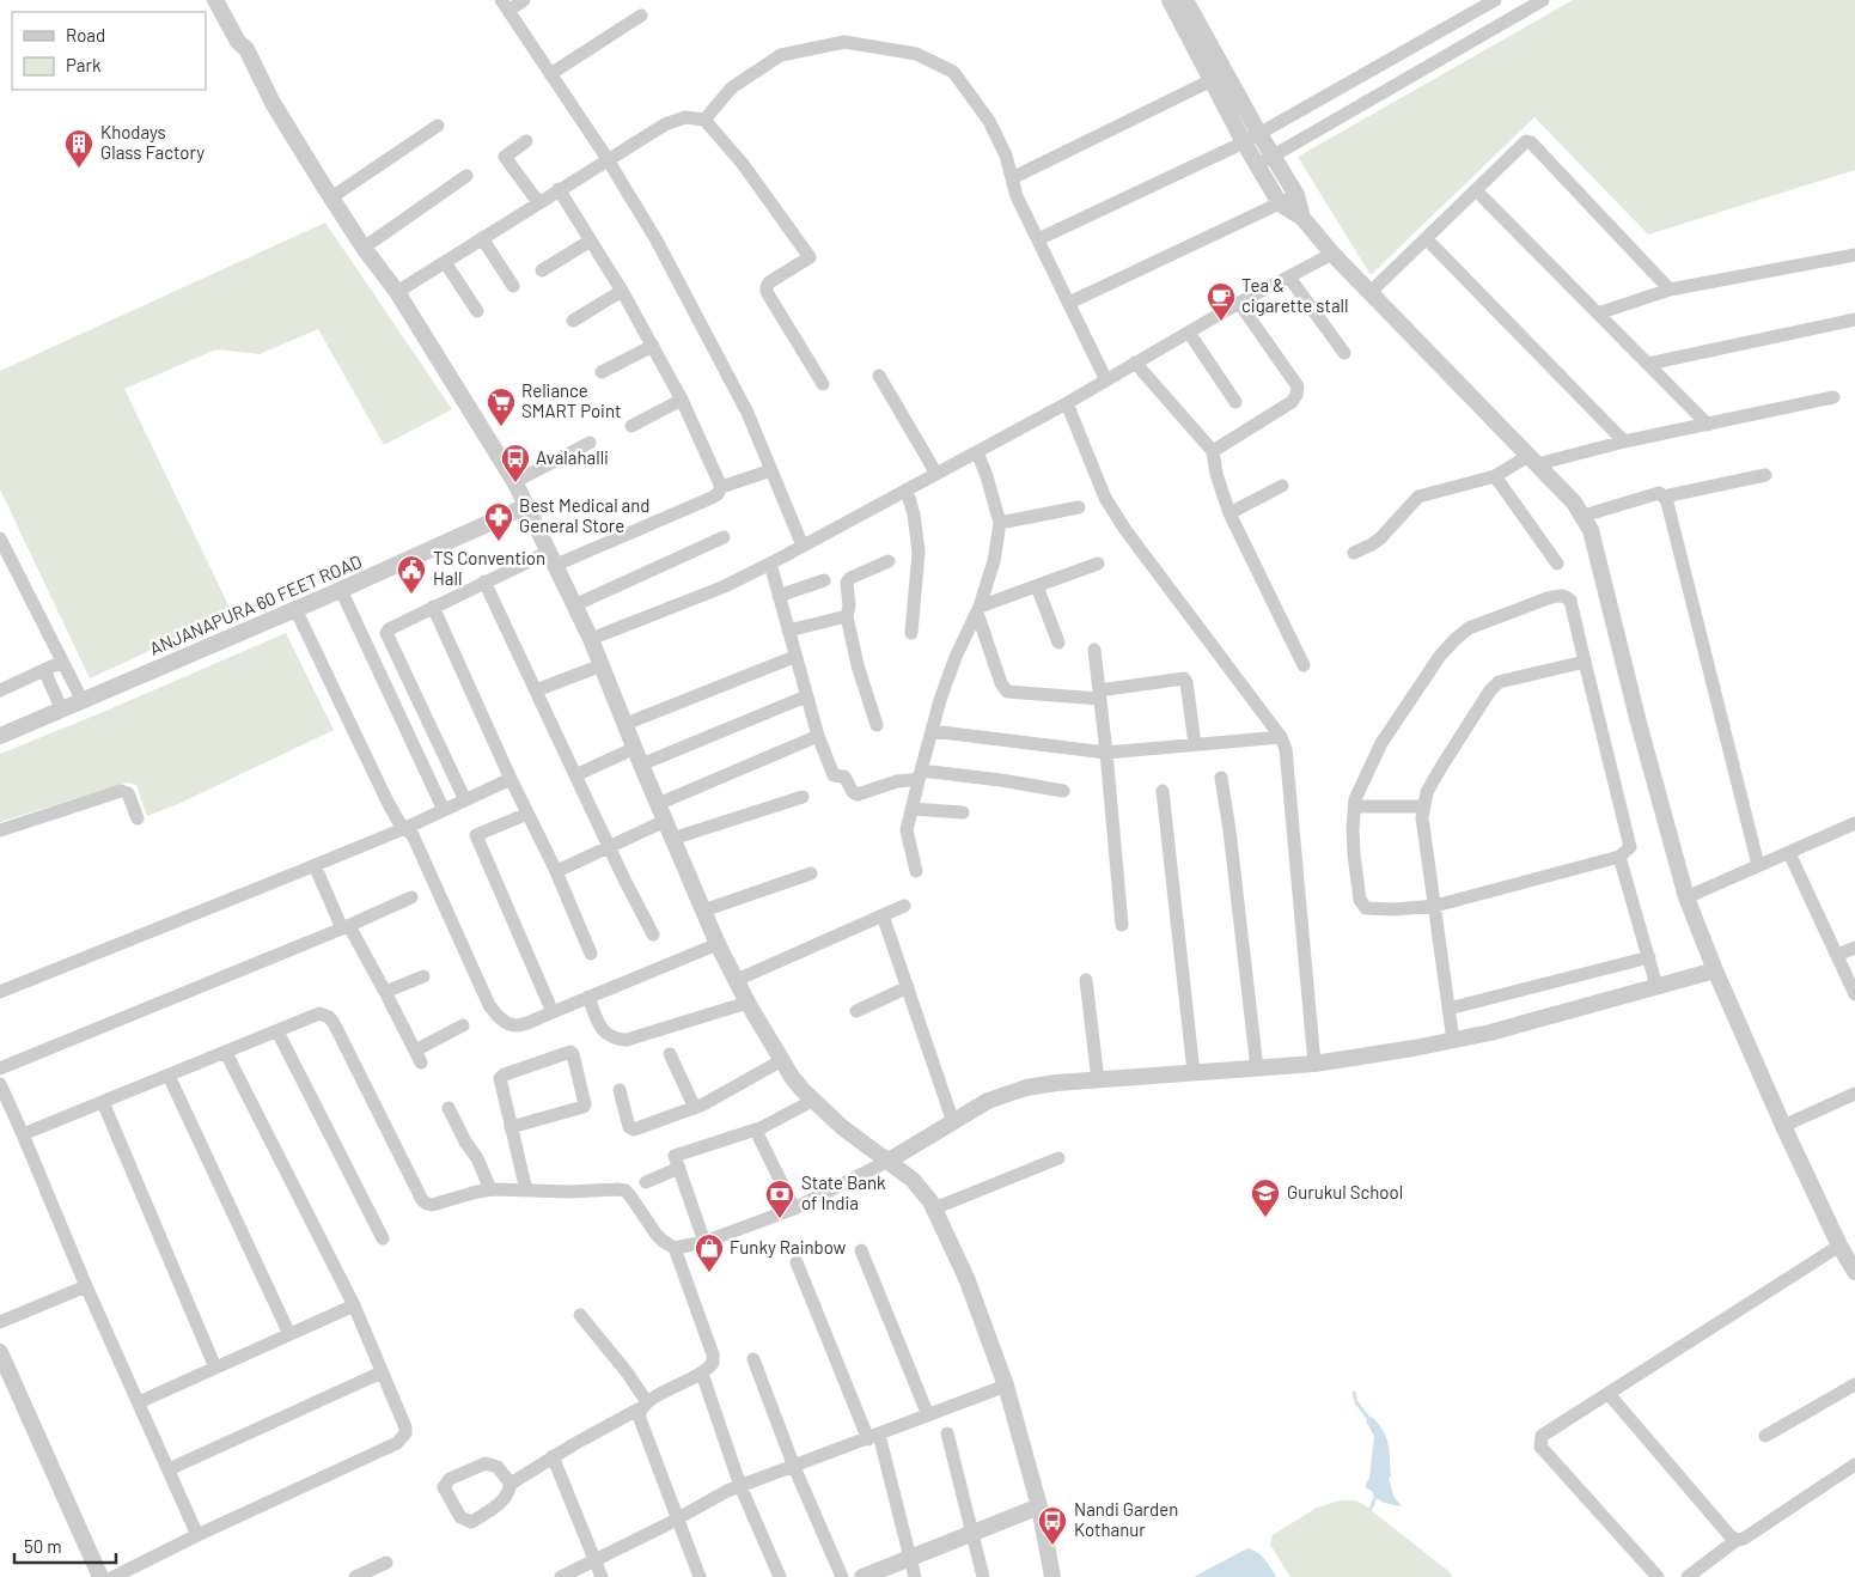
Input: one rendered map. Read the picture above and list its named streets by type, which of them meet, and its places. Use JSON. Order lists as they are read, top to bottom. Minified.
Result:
{"streets":{"street":["ANJANAPURA 60 FEET ROAD"]},"places":{"building":["Khodays Glass Factory"],"cafe":["Tea & cigarette stall"],"supermarket":["Reliance SMART Point"],"bus stop":["Avalahalli","Nandi Garden Kothanur"],"pharmacy":["Best Medical and General Store"],"public building":["TS Convention Hall"],"school or university":["Gurukul School"],"bank":["State Bank of India"],"shop":["Funky Rainbow"]},"legend":["Road","Park"],"scale_bar":"50 m"}
